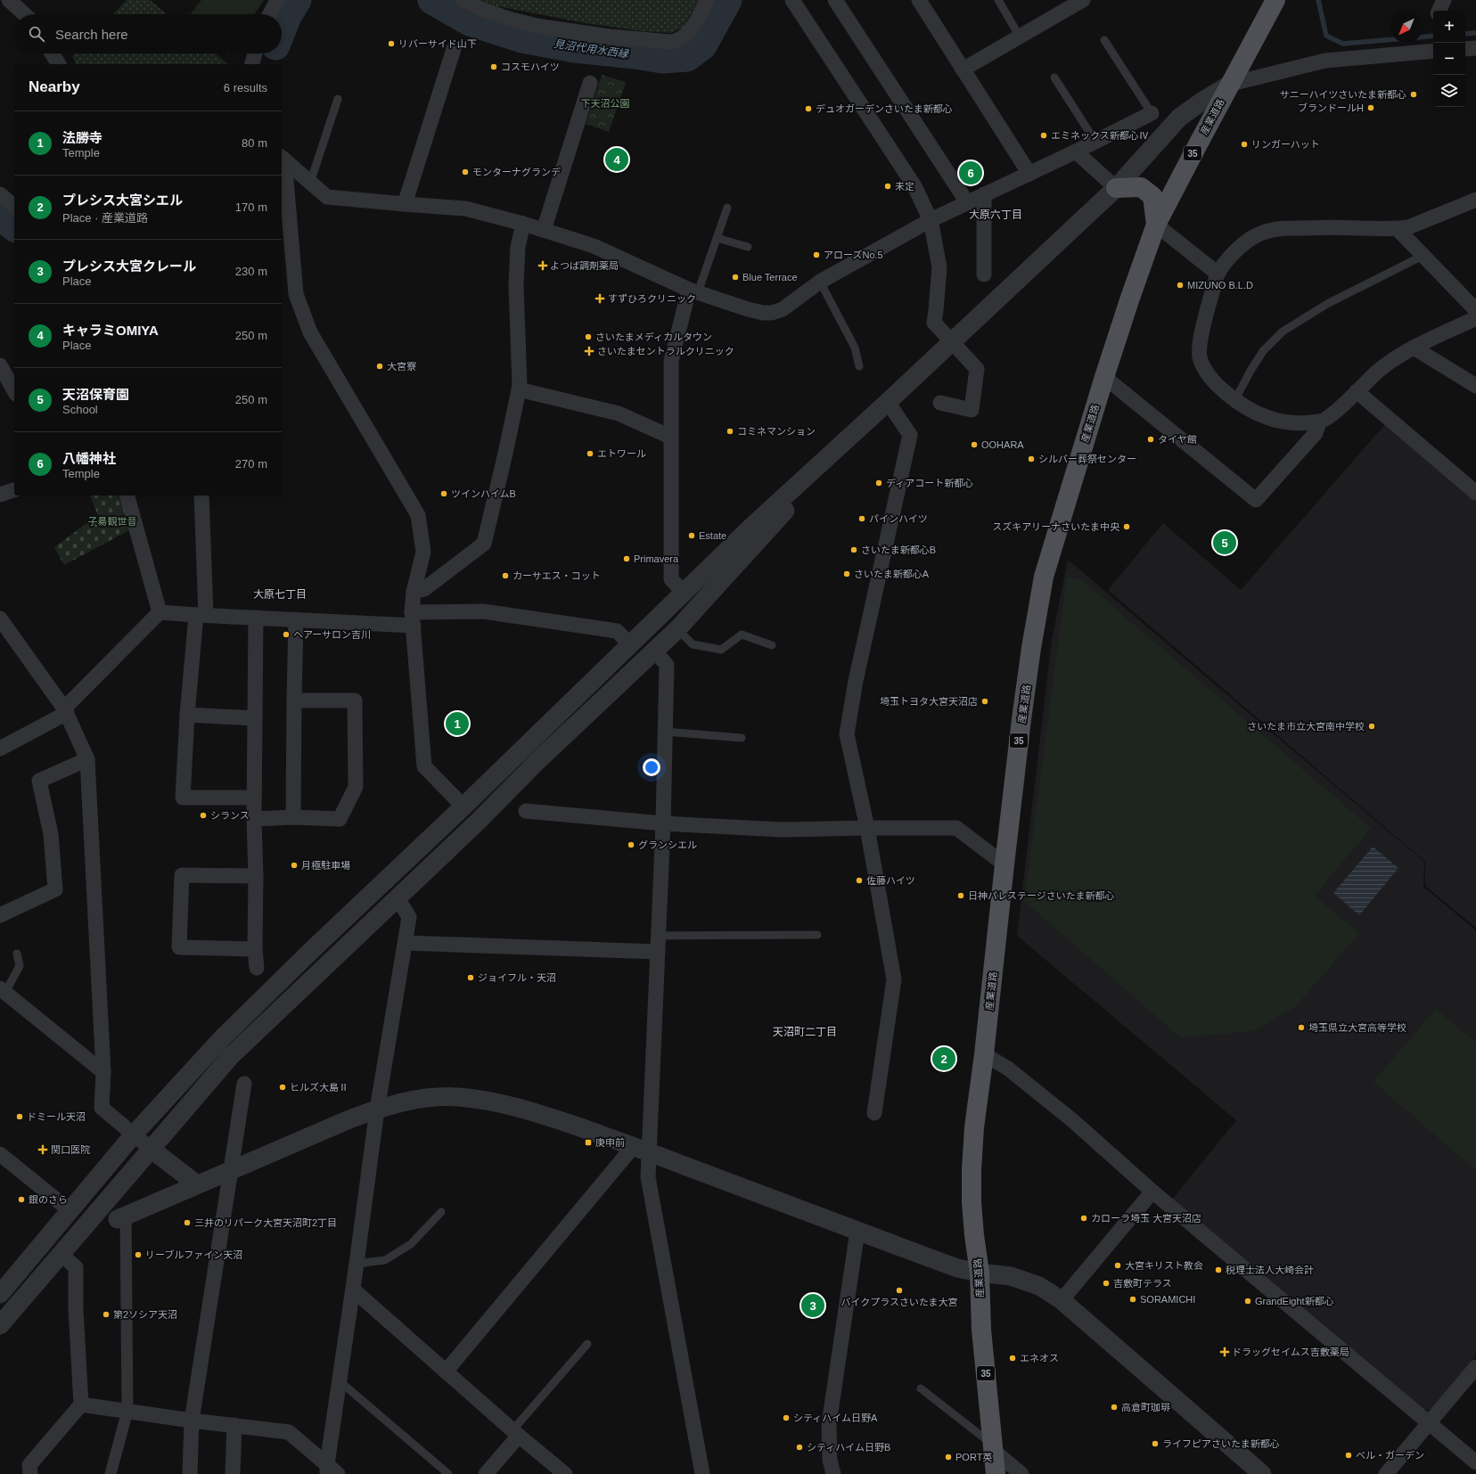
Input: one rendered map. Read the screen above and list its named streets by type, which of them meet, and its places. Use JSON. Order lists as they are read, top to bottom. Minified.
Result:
{"streets":{"main road":["産業道路","35"]},"districts":["大原六丁目","大原七丁目","天沼町二丁目"],"water":["見沼代用水西縁"],"parks":["下天沼公園","子昜観世音"],"places":{"other":["リバーサイド山下","コスモハイツ","サニーハイツさいたま新都心","ブランドールH","デュオガーデンさいたま新都心","エミネックス新都心Ⅳ","リンガーハット","モンターナグランデ","未定","アローズNo.5","Blue Terrace","MIZUNO B.L.D","さいたまメディカルタウン","大宮寮","コミネマンション","タイヤ館","OOHARA","エトワール","シルバー葬祭センター","ディアコート新都心","ツインハイムB","パインハイツ","スズキアリーナさいたま中央","Estate","さいたま新都心B","Primavera","さいたま新都心A","カーサエス・コット","ヘアーサロン吉川","埼玉トヨタ大宮天沼店","さいたま市立大宮南中学校","シランス","グランシエル","月極駐車場","佐藤ハイツ","日神パレステージさいたま新都心","ジョイフル・天沼","埼玉県立大宮高等学校","ヒルズ大島Ⅱ","ドミール天沼","銀のさら","カローラ埼玉 大宮天沼店","三井のリパーク大宮天沼町2丁目","リーブルファイン天沼","大宮キリスト教会","税理士法人大崎会計","吉敷町テラス","バイクプラスさいたま大宮","SORAMICHI","GrandEight新都心","第2ソシア天沼","エネオス","高倉町珈琲","シティハイム日野A","ライフピアさいたま新都心","シティハイム日野B","ベル・ガーデン","PORT英"],"health":["よつば調剤薬局","すずひろクリニック","さいたまセントラルクリニック","関口医院","ドラッグセイムス吉敷薬局"],"transit":["庚申前"]},"north":"bottom left","page":{"map_buttons":["+","−"],"search":"Search here","heading":["Nearby","6 results"],"list":[{"mark":"1","name":"法勝寺","note":"Temple","value":"80 m"},{"mark":"2","name":"プレシス大宮シエル","note":"Place · 産業道路","value":"170 m"},{"mark":"3","name":"プレシス大宮クレール","note":"Place","value":"230 m"},{"mark":"4","name":"キャラミOMIYA","note":"Place","value":"250 m"},{"mark":"5","name":"天沼保育園","note":"School","value":"250 m"},{"mark":"6","name":"八幡神社","note":"Temple","value":"270 m"}],"pins":["4","6","5","1","2","3"]}}
